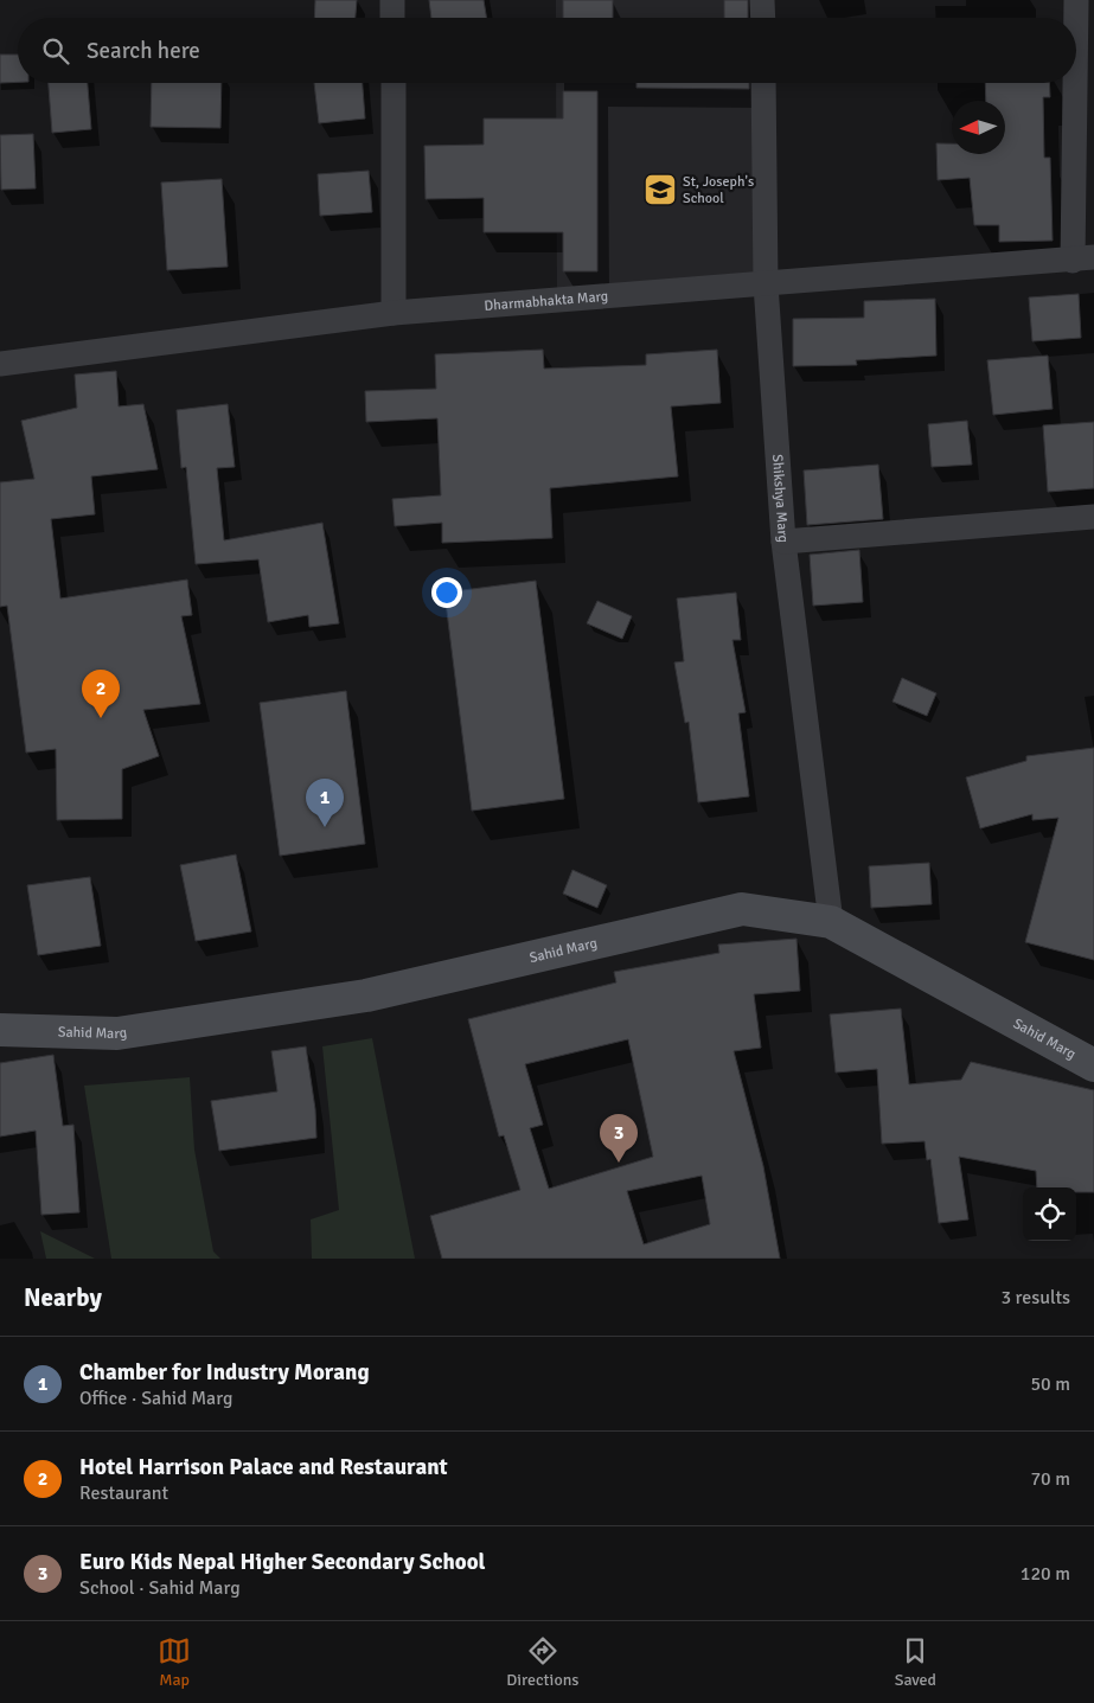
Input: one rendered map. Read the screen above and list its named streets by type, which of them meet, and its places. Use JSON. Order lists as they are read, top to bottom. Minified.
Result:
{"streets":{"main road":["Sahid Marg"],"street":["Dharmabhakta Marg","Shikshya Marg"]},"crossings":[["Dharmabhakta Marg","Shikshya Marg"],["Shikshya Marg","Sahid Marg"]],"places":{"school or university":["St, Joseph's School"]},"north":"left","page":{"search":"Search here","pins":["2","1","3"],"heading":["Nearby","3 results"],"list":[{"mark":"1","name":"Chamber for Industry Morang","note":"Office · Sahid Marg","value":"50 m"},{"mark":"2","name":"Hotel Harrison Palace and Restaurant","note":"Restaurant","value":"70 m"},{"mark":"3","name":"Euro Kids Nepal Higher Secondary School","note":"School · Sahid Marg","value":"120 m"}],"nav":["Map","Directions","Saved"]}}
